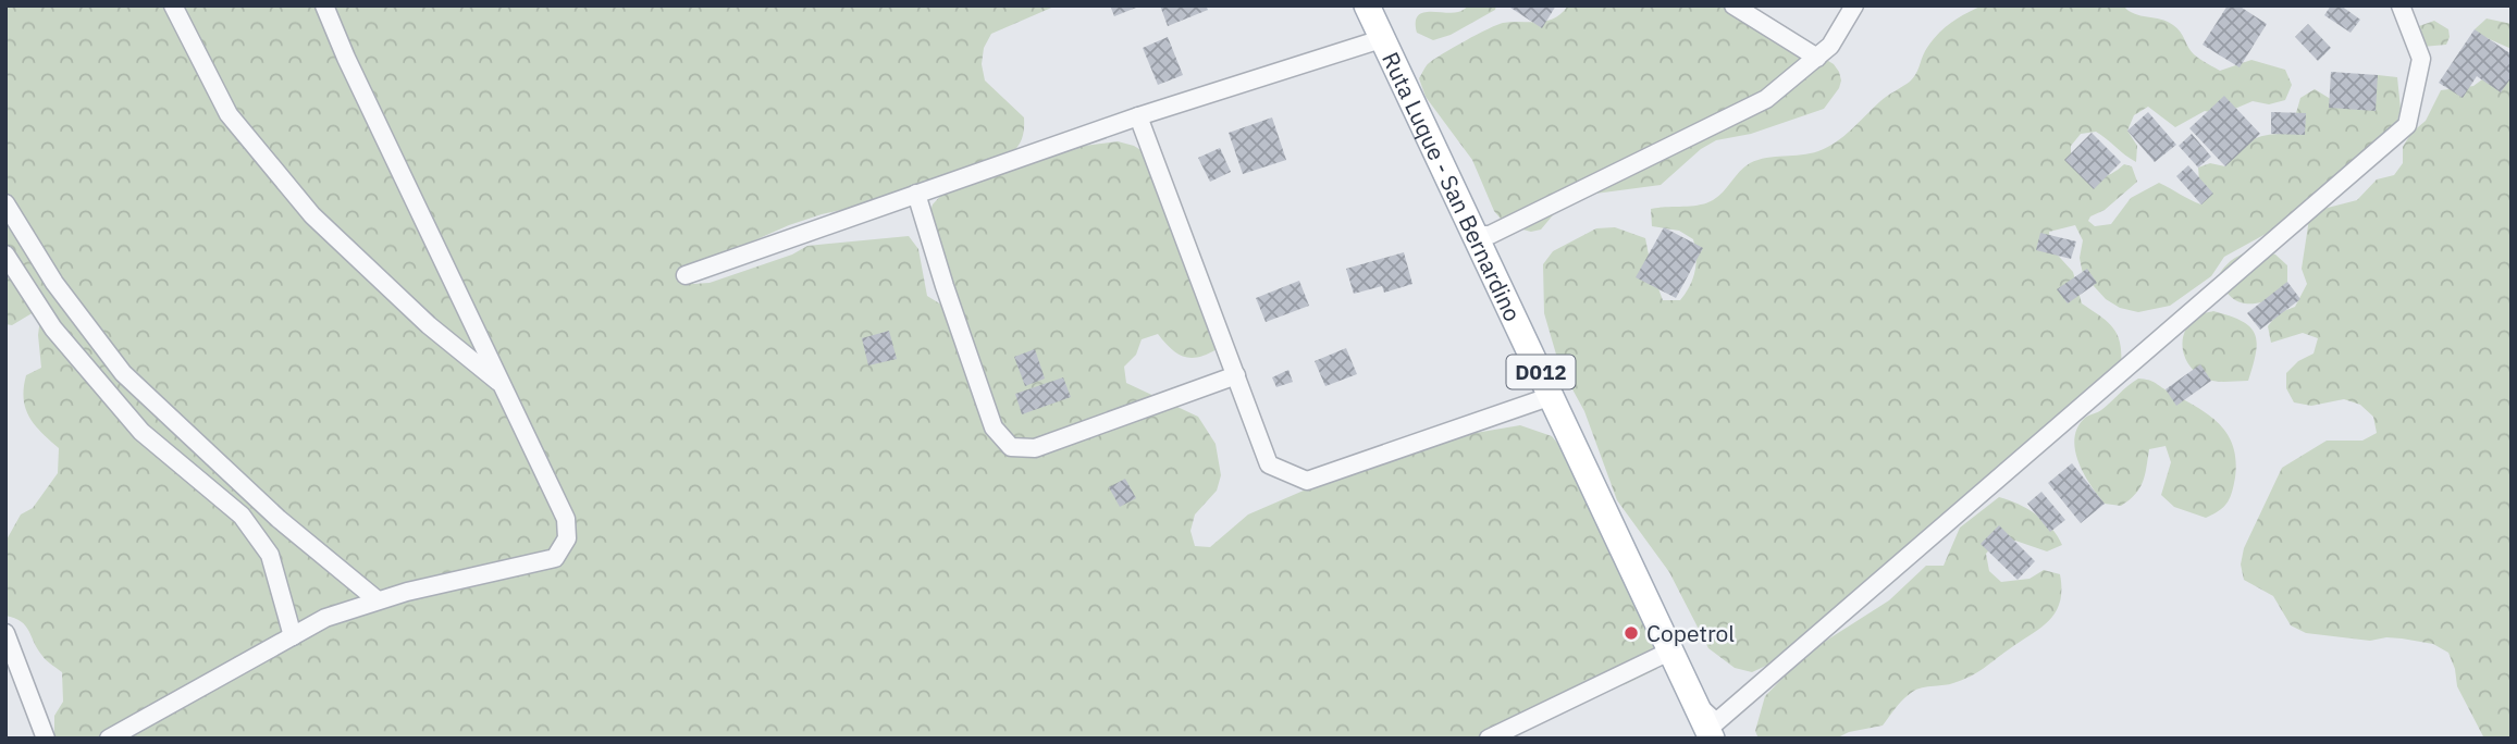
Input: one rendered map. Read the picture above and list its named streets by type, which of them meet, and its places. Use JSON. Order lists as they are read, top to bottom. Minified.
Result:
{"streets":{"main road":["Ruta Luque - San Bernardino","D012"]},"places":["Copetrol"]}
